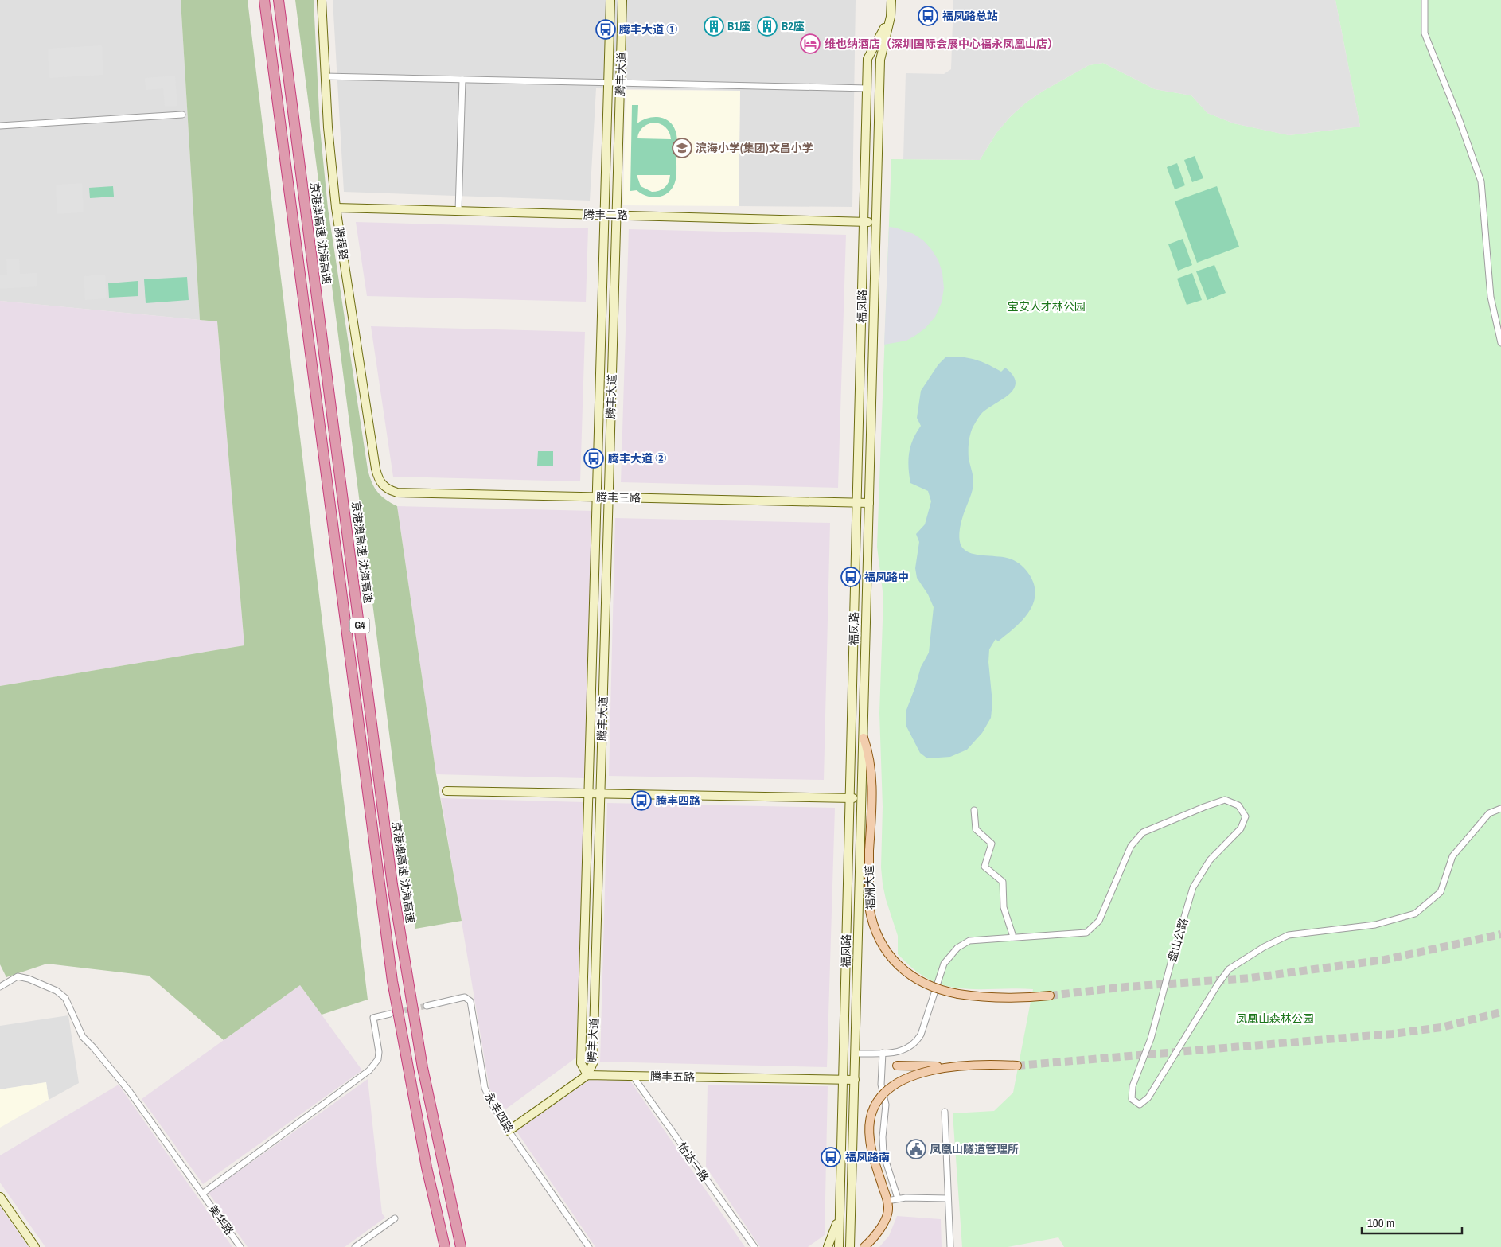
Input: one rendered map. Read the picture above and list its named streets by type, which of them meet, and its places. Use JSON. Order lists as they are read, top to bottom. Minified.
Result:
{"streets":{"highway":["京港澳高速 沈海高速","G4"],"main road":["福洲大道"],"street":["腾丰大道","腾丰二路","腾程路","福凤路","腾丰三路","盘山公路","腾丰五路","永丰四路","怡达一路","美华路"]},"crossings":[["腾丰大道","腾丰二路"],["腾丰大道","腾丰三路"],["腾丰大道","腾丰五路"],["腾丰二路","腾程路"],["腾丰二路","福凤路"],["腾程路","腾丰三路"],["福凤路","腾丰三路"],["福凤路","福洲大道"],["福凤路","盘山公路"],["福凤路","腾丰五路"],["腾丰五路","怡达一路"]],"parks":["宝安人才林公园","凤凰山森林公园"],"places":{"bus stop":["福凤路总站","腾丰大道 ①","腾丰大道 ②","福凤路中","腾丰四路","福凤路南"],"building":["B1座","B2座"],"hotel":["维也纳酒店（深圳国际会展中心福永凤凰山店）"],"school or university":["滨海小学(集团)文昌小学"],"public building":["凤凰山隧道管理所"]},"scale_bar":"100 m"}
